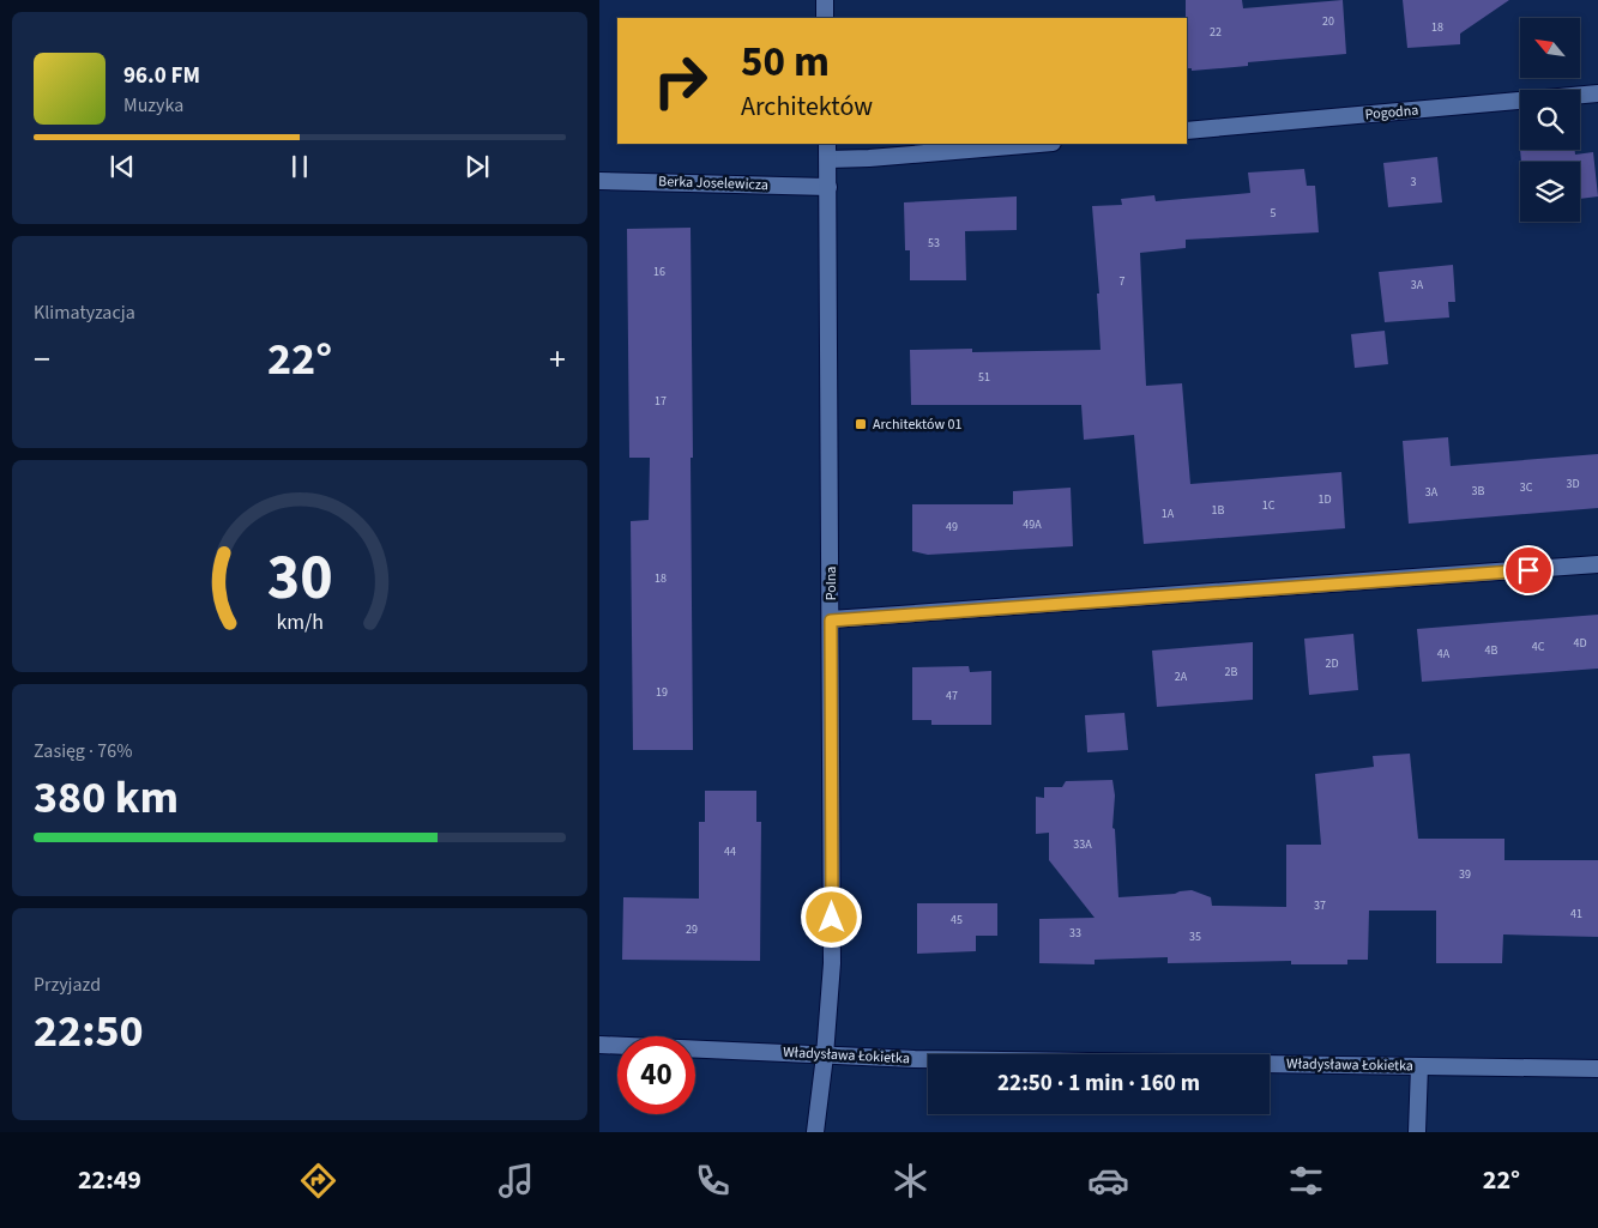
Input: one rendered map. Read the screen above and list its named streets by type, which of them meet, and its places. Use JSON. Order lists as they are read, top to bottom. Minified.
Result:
{"streets":{"street":["Pogodna","Berka Joselewicza","Polna","Władysława Łokietka"]},"crossings":[["Berka Joselewicza","Polna"],["Polna","Władysława Łokietka"]],"places":{"transit":["Architektów 01"]},"house_numbers":["20","18","22","3","5","53","16","7","3A","51","17","3D","3C","3B","3A","1D","1C","1B","1A","49A","49","18","4D","4C","4B","4A","2D","2B","2A","19","47","33A","44","39","37","41","45","29","33","35"],"north":"top left","page":{"turn":["50 m","Architektów"],"song":["96.0 FM","Muzyka"],"tile":["Klimatyzacja",["Zasięg · 76%","380 km"],["Przyjazd","22:50"]],"heat":["−","22°","+"],"limit":"40","trip":"22:50 · 1 min · 160 m","tabs":["22:49","22°"],"gauge":["30","km/h"]}}
